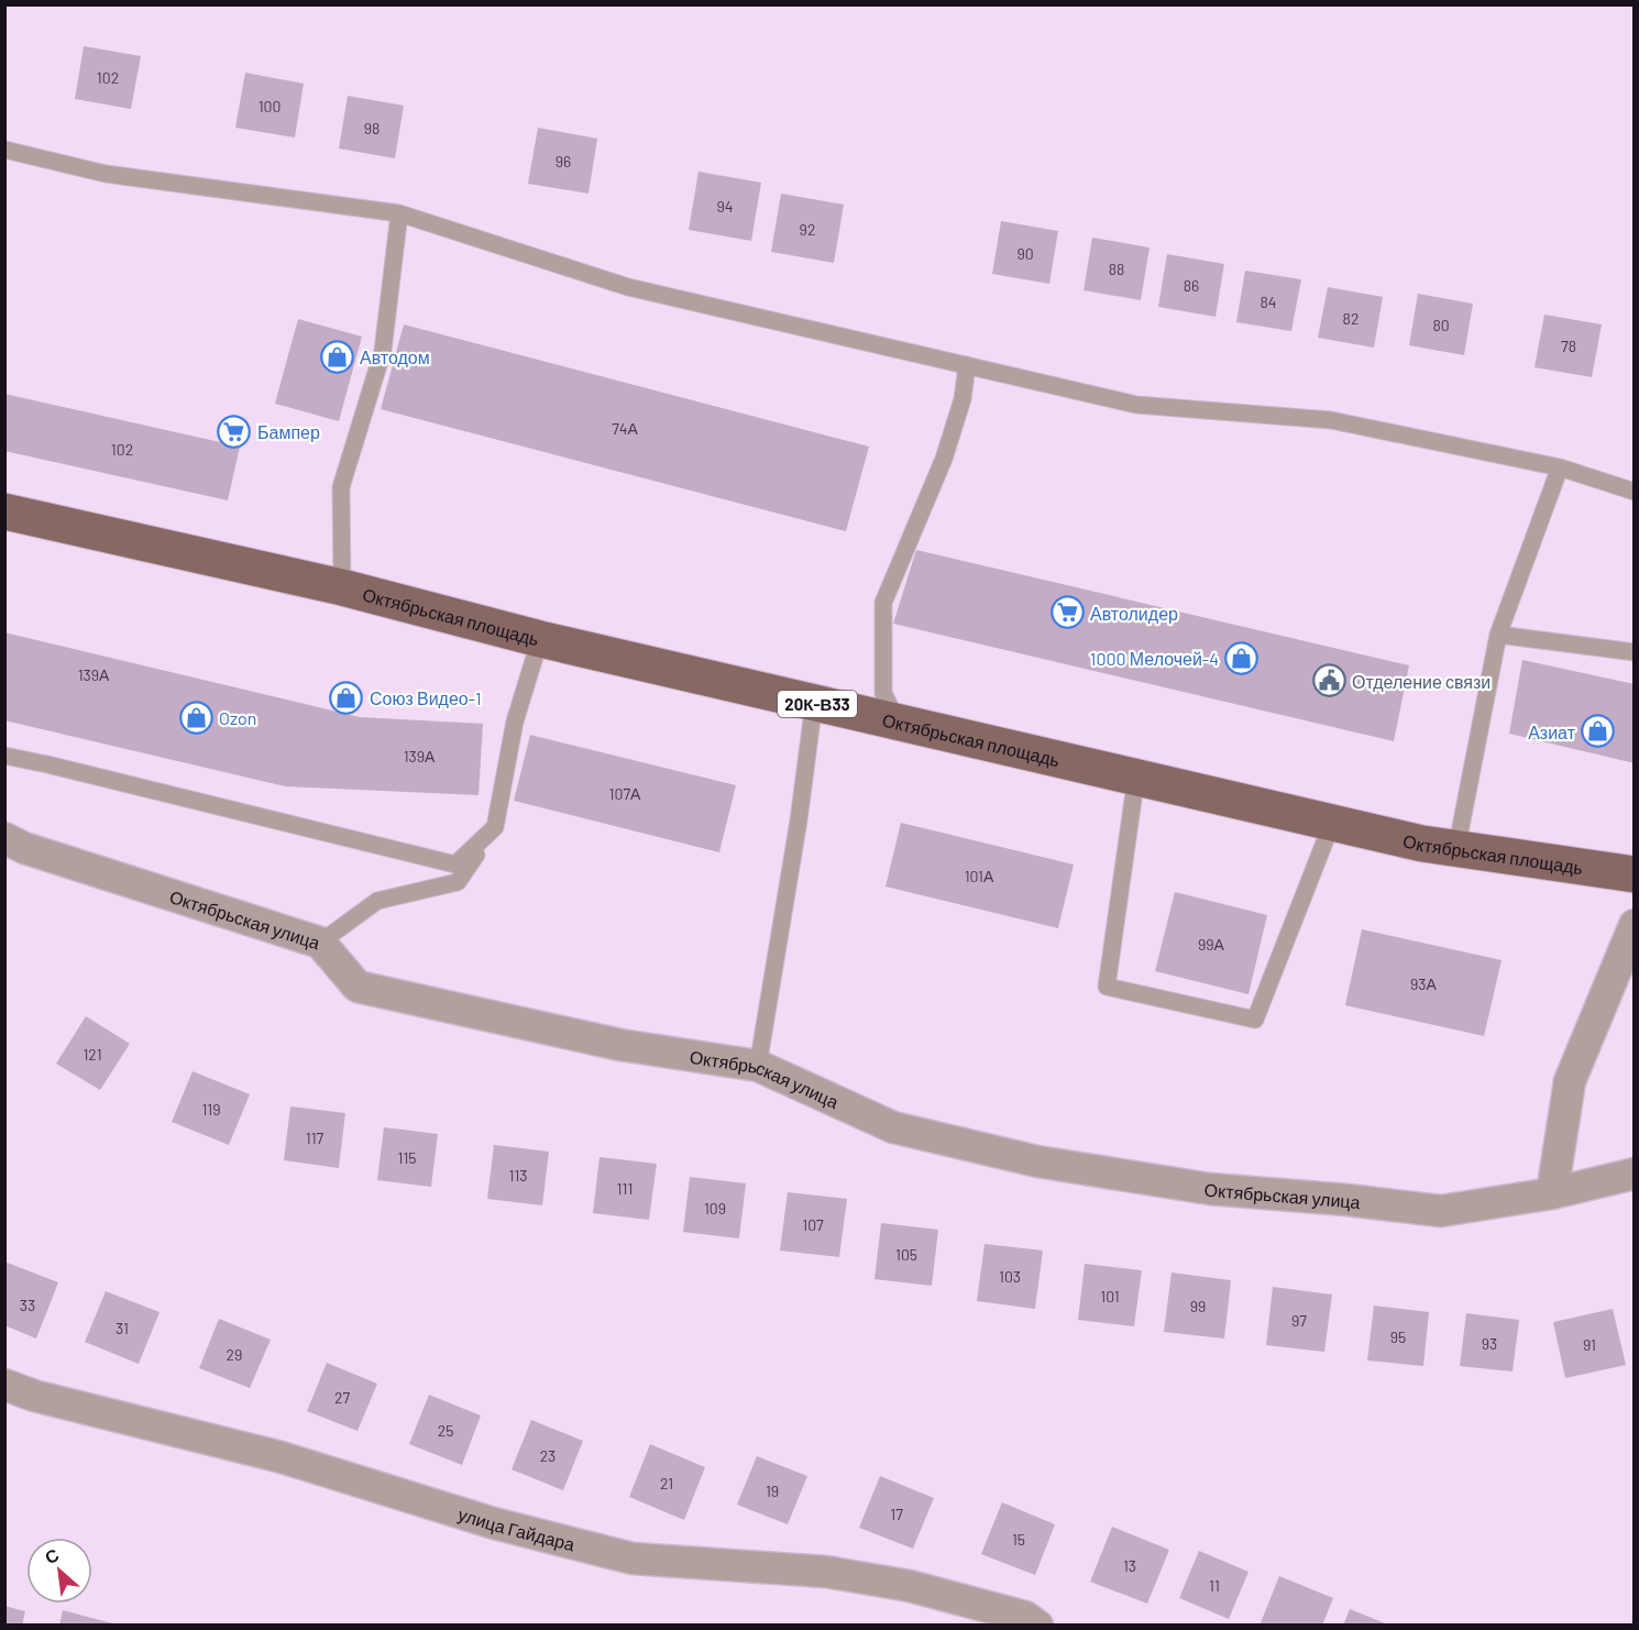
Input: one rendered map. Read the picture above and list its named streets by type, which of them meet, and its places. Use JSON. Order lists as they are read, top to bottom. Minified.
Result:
{"streets":{"main road":["Октябрьская площадь","20К-В33"],"street":["Октябрьская улица","улица Гайдара"]},"places":{"shop":["Автодом","1000 Мелочей-4","Союз Видео-1","Ozon","Азиат"],"supermarket":["Бампер","Автолидер"],"public building":["Отделение связи"]},"house_numbers":["102","100","98","96","94","92","90","88","86","84","82","80","78","74А","102","139А","139А","107А","101А","99А","93А","121","119","117","115","113","111","109","107","105","103","101","33","99","97","31","95","93","91","29","27","25","23","21","19","17","15","13","11"],"north":"top left"}
